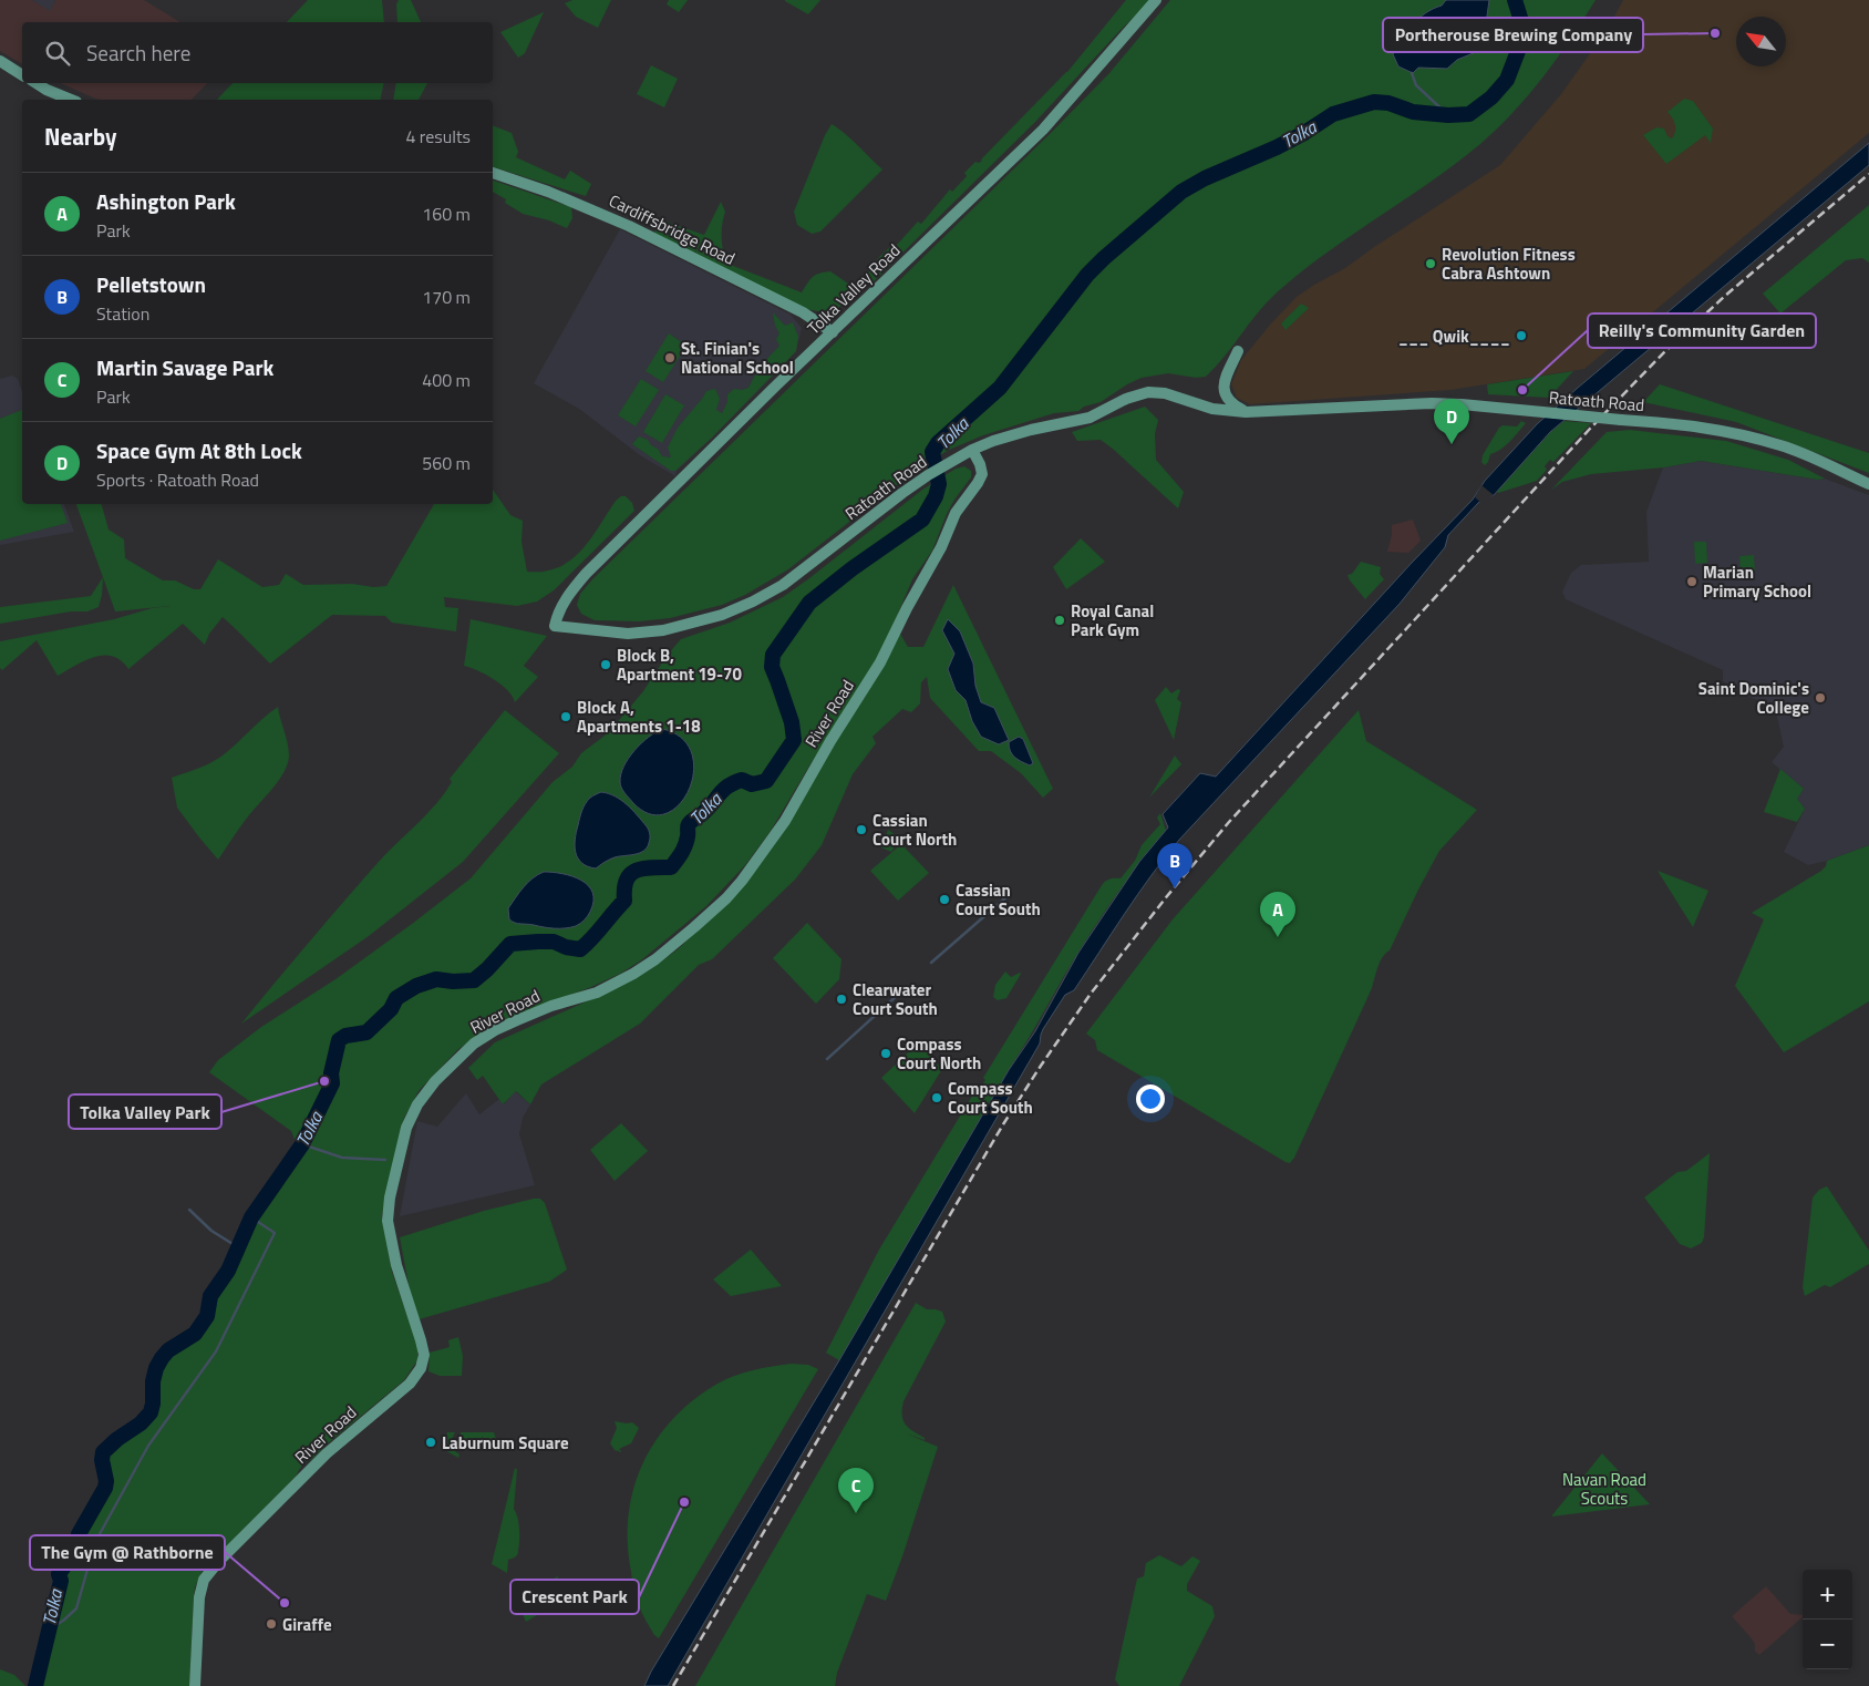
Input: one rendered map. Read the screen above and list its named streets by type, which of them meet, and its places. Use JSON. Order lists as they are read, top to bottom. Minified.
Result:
{"streets":{"main road":["Cardiffsbridge Road","Tolka Valley Road","Ratoath Road","River Road"]},"crossings":[["Cardiffsbridge Road","Tolka Valley Road"],["Tolka Valley Road","Ratoath Road"],["Ratoath Road","River Road"]],"water":["Tolka"],"parks":["Navan Road Scouts"],"places":["Portherouse Brewing Company","Revolution Fitness Cabra Ashtown","___ Qwik____","St. Finian's National School","Reilly's Community Garden","Marian Primary School","Royal Canal Park Gym","Block B, Apartment 19-70","Saint Dominic's College","Block A, Apartments 1-18","Cassian Court North","Cassian Court South","Clearwater Court South","Compass Court North","Tolka Valley Park","Compass Court South","Laburnum Square","Crescent Park","The Gym @ Rathborne","Giraffe"],"north":"top left","page":{"search":"Search here","heading":["Nearby","4 results"],"list":[{"mark":"A","name":"Ashington Park","note":"Park","value":"160 m"},{"mark":"B","name":"Pelletstown","note":"Station","value":"170 m"},{"mark":"C","name":"Martin Savage Park","note":"Park","value":"400 m"},{"mark":"D","name":"Space Gym At 8th Lock","note":"Sports · Ratoath Road","value":"560 m"}],"pins":["D","B","A","C"],"map_buttons":["+","−"]}}
